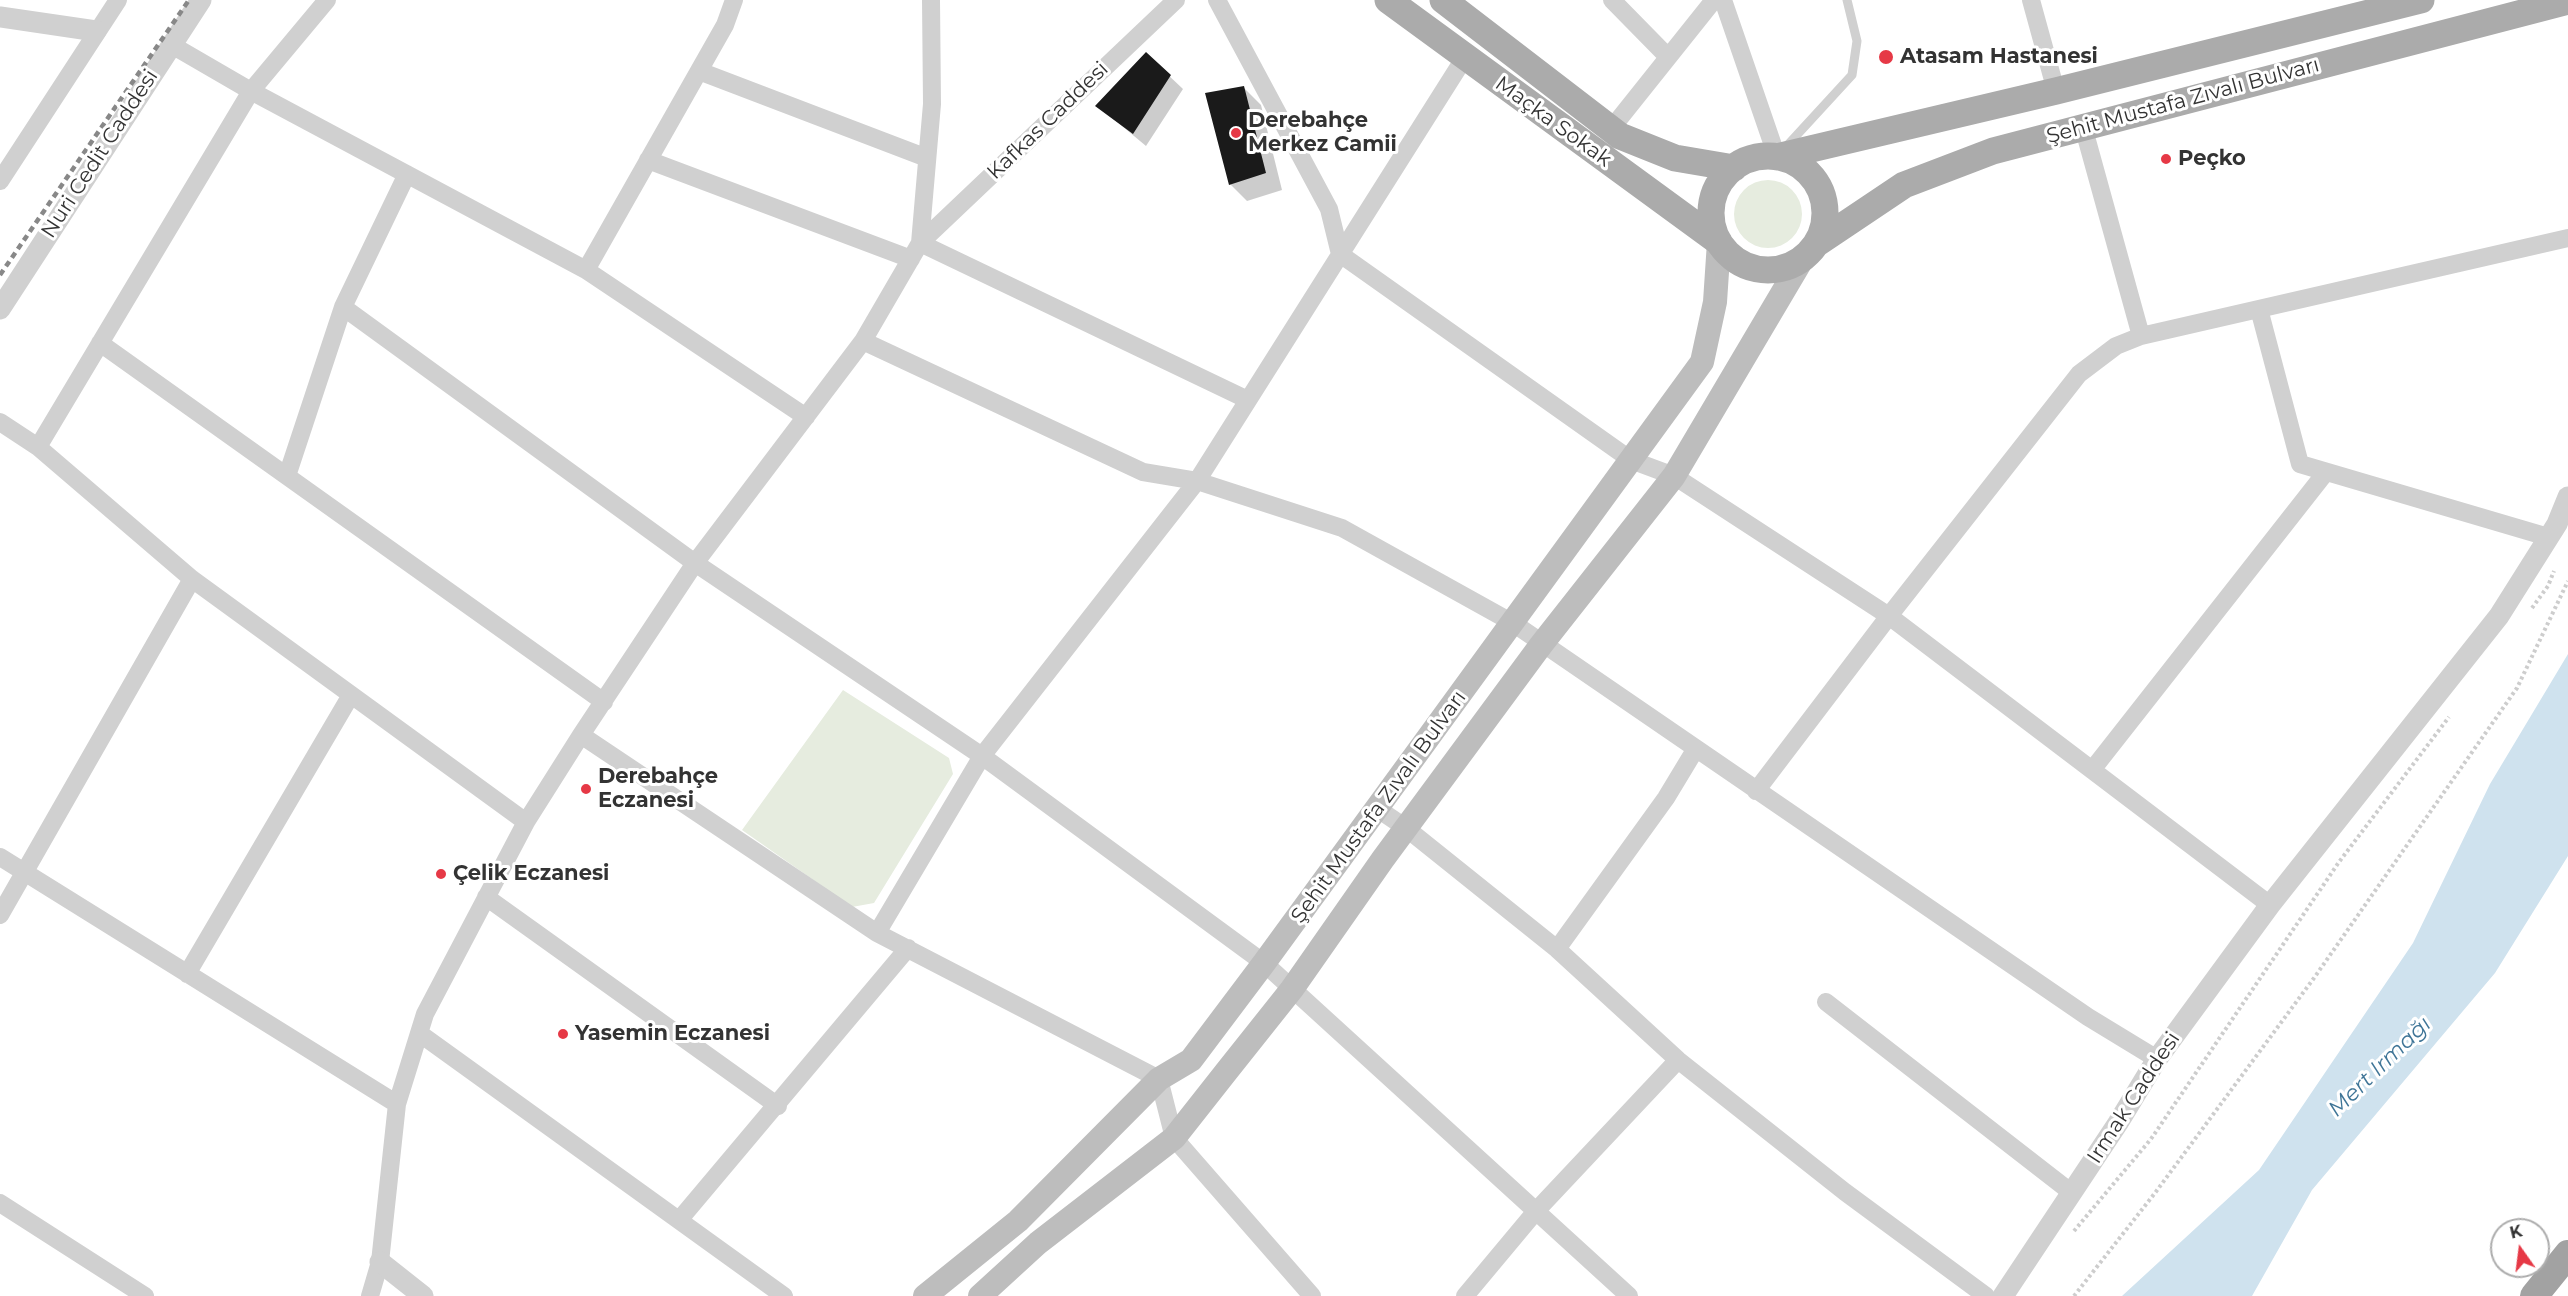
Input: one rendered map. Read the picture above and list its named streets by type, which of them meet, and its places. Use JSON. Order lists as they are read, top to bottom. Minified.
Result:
{"streets":{"main road":["Şehit Mustafa Zıvalı Bulvarı","Maçka Sokak"],"street":["Kafkas Caddesi","Nuri Cedit Caddesi","Irmak Caddesi"]},"crossings":[["Şehit Mustafa Zıvalı Bulvarı","Maçka Sokak"]],"water":["Mert Irmağı"],"places":["Atasam Hastanesi","Derebahçe Merkez Camii","Peçko","Derebahçe Eczanesi","Çelik Eczanesi","Yasemin Eczanesi"],"north":"top"}
